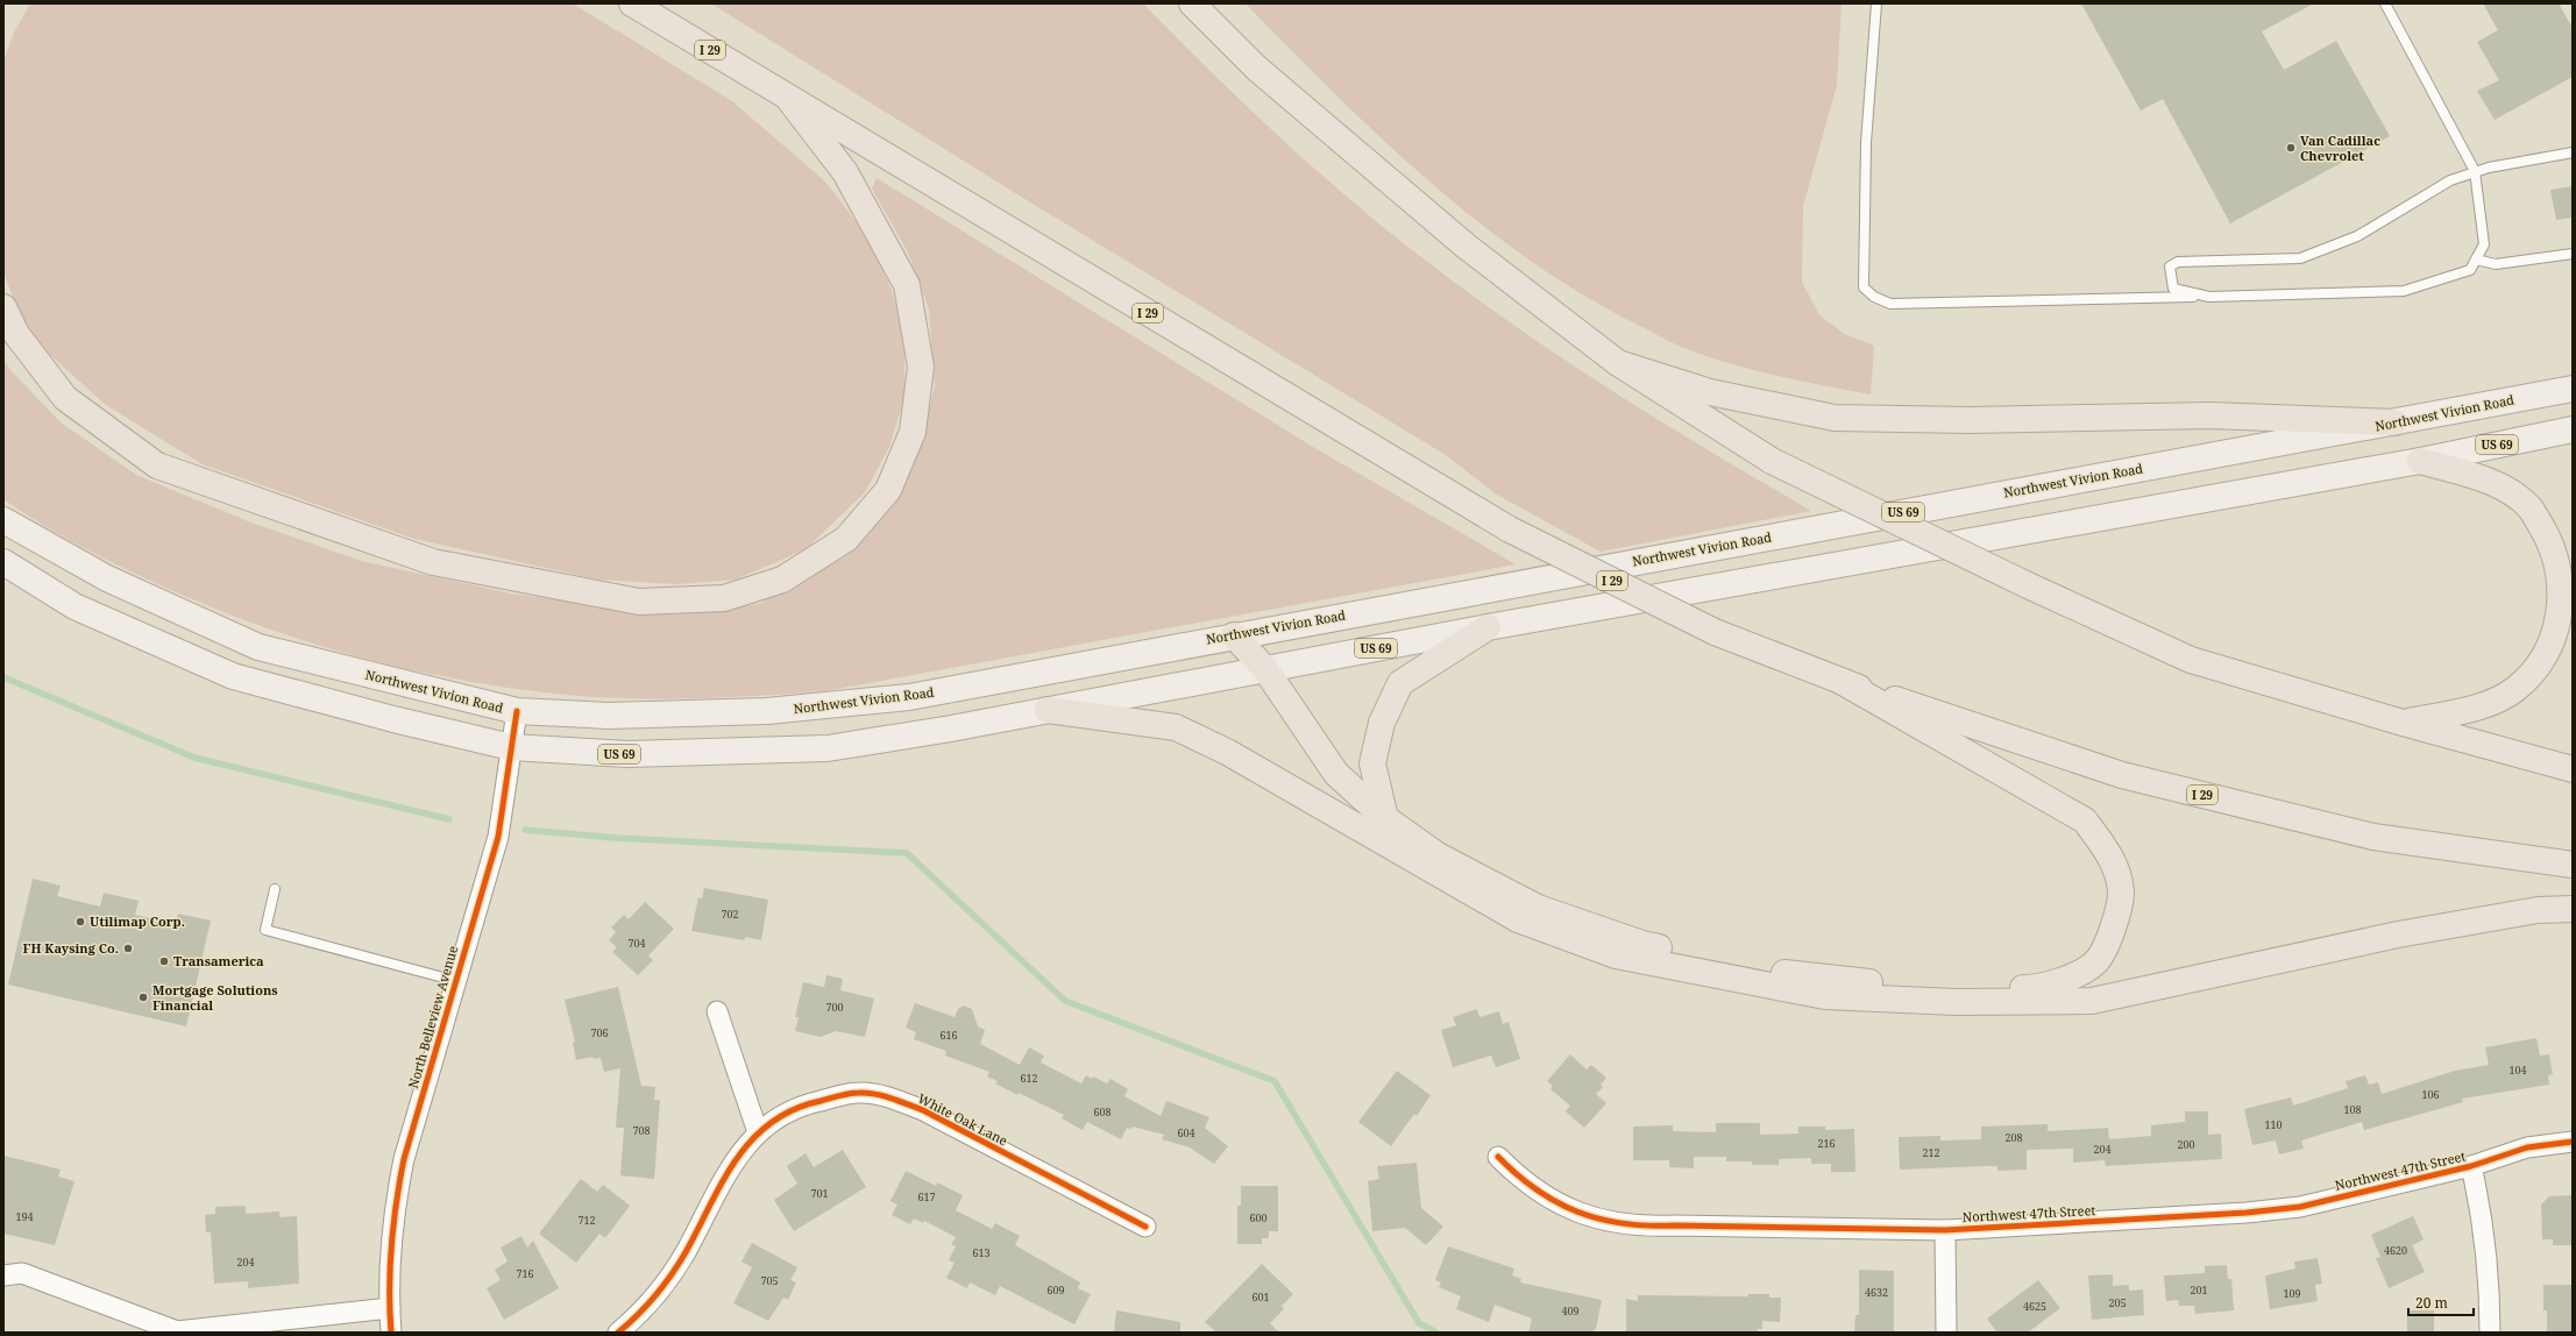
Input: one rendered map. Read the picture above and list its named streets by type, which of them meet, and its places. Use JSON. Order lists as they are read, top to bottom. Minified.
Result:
{"streets":{"highway":["I 29"],"main road":["Northwest Vivion Road","US 69"],"street":["North Belleview Avenue","White Oak Lane","Northwest 47th Street"]},"crossings":[["Northwest Vivion Road","North Belleview Avenue"],["US 69","North Belleview Avenue"]],"places":["Van Cadillac Chevrolet","Utilimap Corp.","FH Kaysing Co.","Transamerica","Mortgage Solutions Financial"],"house_numbers":["702","704","700","706","616","104","612","106","108","608","110","708","604","208","216","200","204","212","701","617","194","600","712","4620","613","204","716","705","609","201","4632","109","601","205","4625","409"],"scale_bar":"20 m"}
